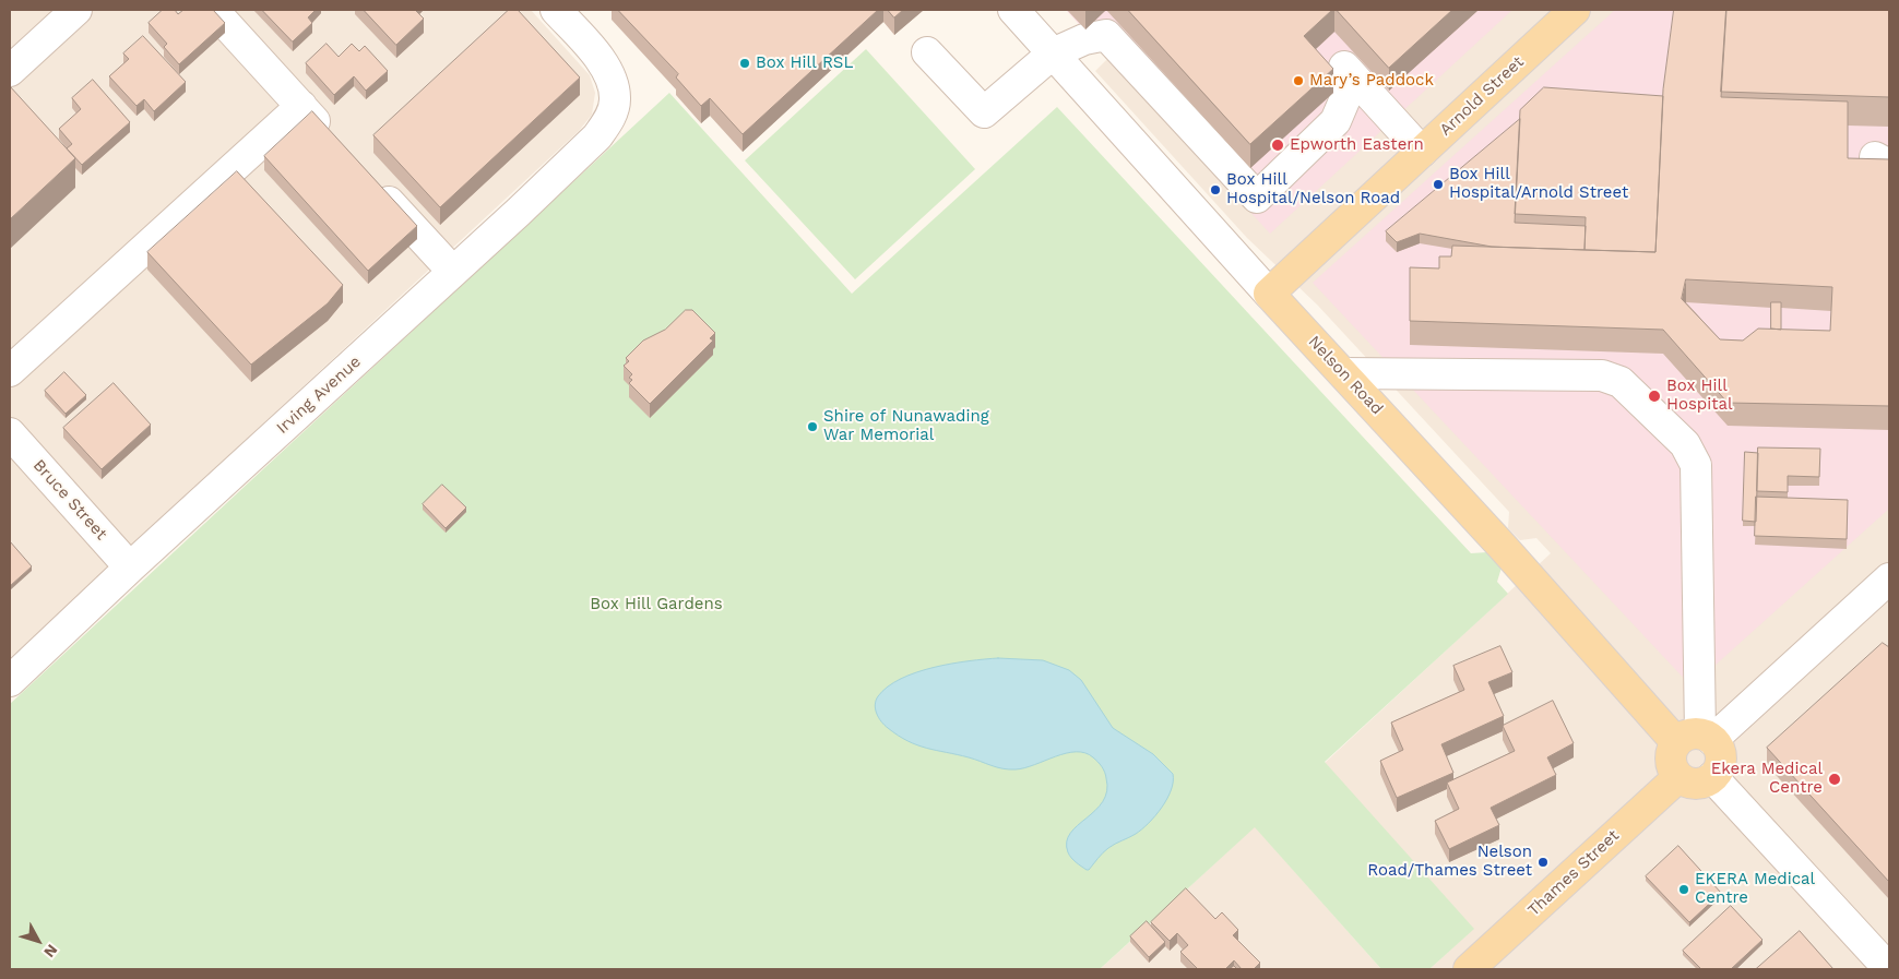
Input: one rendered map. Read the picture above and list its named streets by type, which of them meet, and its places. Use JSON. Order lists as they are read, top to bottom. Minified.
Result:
{"streets":{"main road":["Arnold Street","Nelson Road","Thames Street"],"street":["Irving Avenue","Bruce Street"]},"crossings":[["Arnold Street","Nelson Road"],["Nelson Road","Thames Street"],["Irving Avenue","Bruce Street"]],"parks":["Box Hill Gardens"],"places":["Box Hill RSL","Mary’s Paddock","Epworth Eastern","Box Hill Hospital/Arnold Street","Box Hill Hospital/Nelson Road","Box Hill Hospital","Shire of Nunawading War Memorial","Ekera Medical Centre","Nelson Road/Thames Street","EKERA Medical Centre"],"north":"bottom right"}
